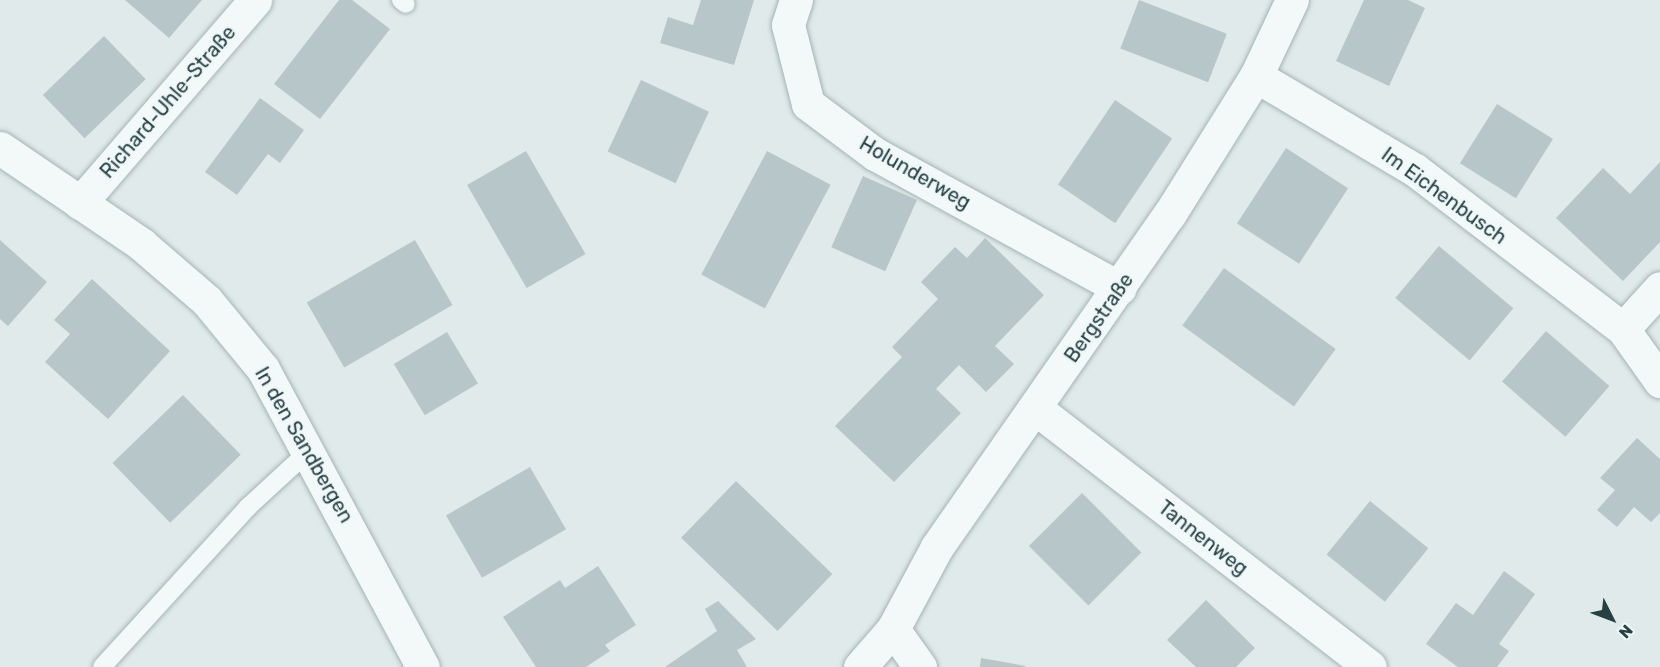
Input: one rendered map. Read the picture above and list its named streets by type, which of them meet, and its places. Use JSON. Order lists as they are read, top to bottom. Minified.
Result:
{"streets":{"street":["Richard-Uhle-Straße","Holunderweg","Im Eichenbusch","Bergstraße","In den Sandbergen","Tannenweg"]},"crossings":[["Richard-Uhle-Straße","In den Sandbergen"],["Holunderweg","Bergstraße"],["Im Eichenbusch","Bergstraße"],["Bergstraße","Tannenweg"]],"north":"bottom right"}
